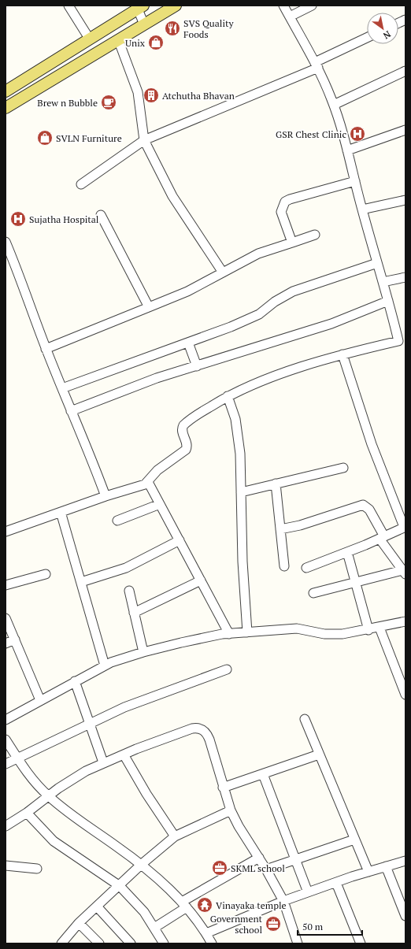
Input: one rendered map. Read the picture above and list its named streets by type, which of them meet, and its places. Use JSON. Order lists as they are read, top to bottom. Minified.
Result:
{"places":{"restaurant":["SVS Quality Foods"],"shop":["Unix","SVLN Furniture"],"building":["Atchutha Bhavan"],"cafe":["Brew n Bubble"],"hospital":["GSR Chest Clinic","Sujatha Hospital"],"office":["SKML school","Government school"],"temple":["Vinayaka temple"]},"scale_bar":"50 m","north":"bottom right"}
